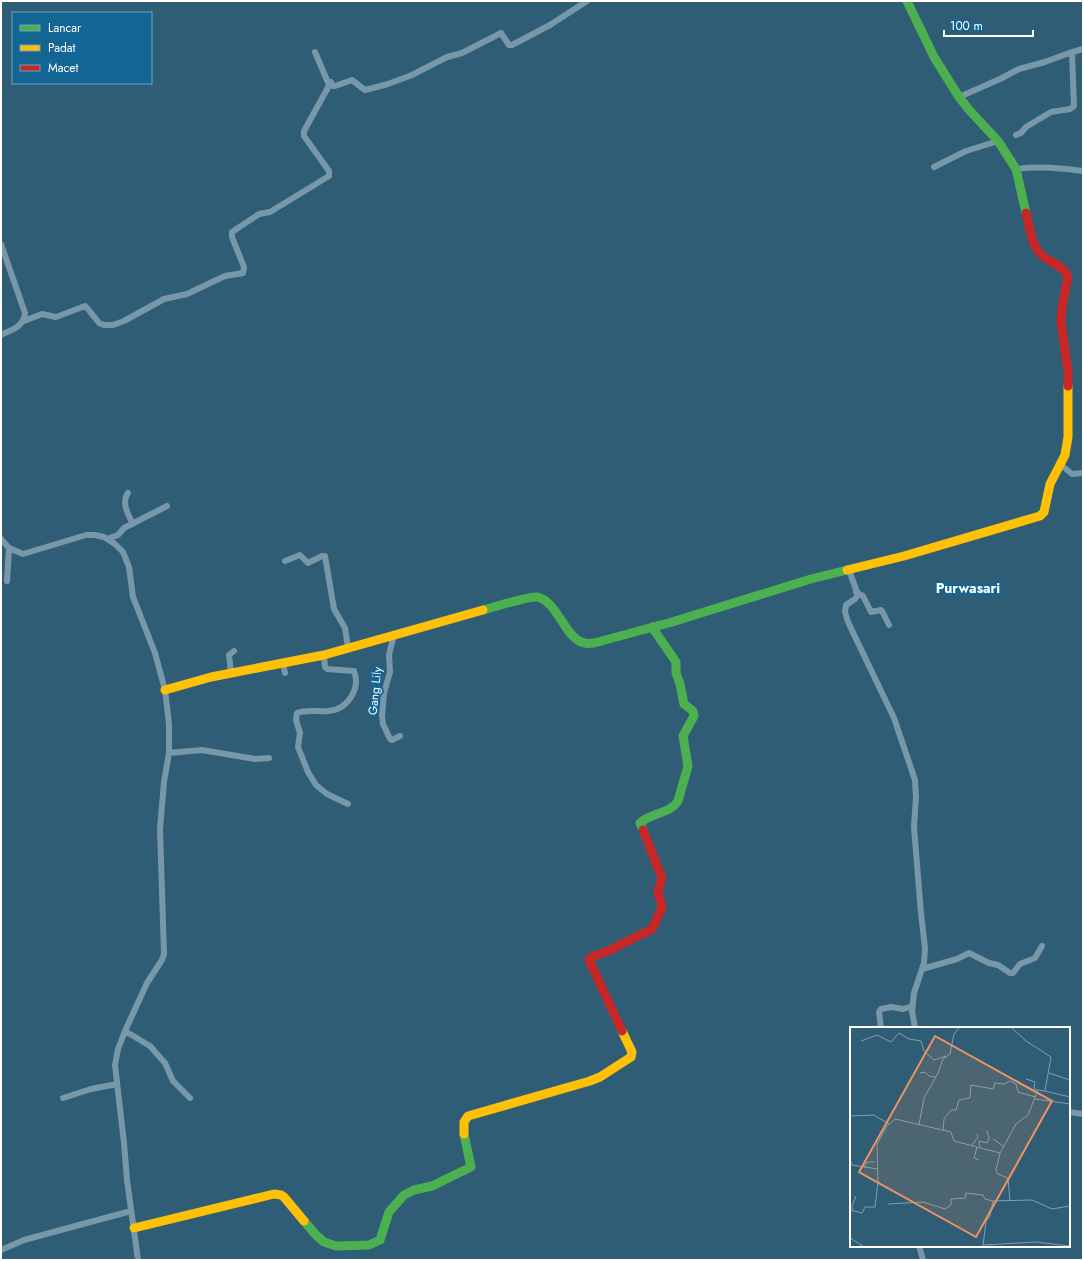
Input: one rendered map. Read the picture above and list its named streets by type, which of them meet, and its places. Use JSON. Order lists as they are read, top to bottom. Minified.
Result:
{"streets":{"street":["Gang Lily"]},"districts":["Purwasari"],"legend":["Lancar","Padat","Macet"],"scale_bar":"100 m"}
